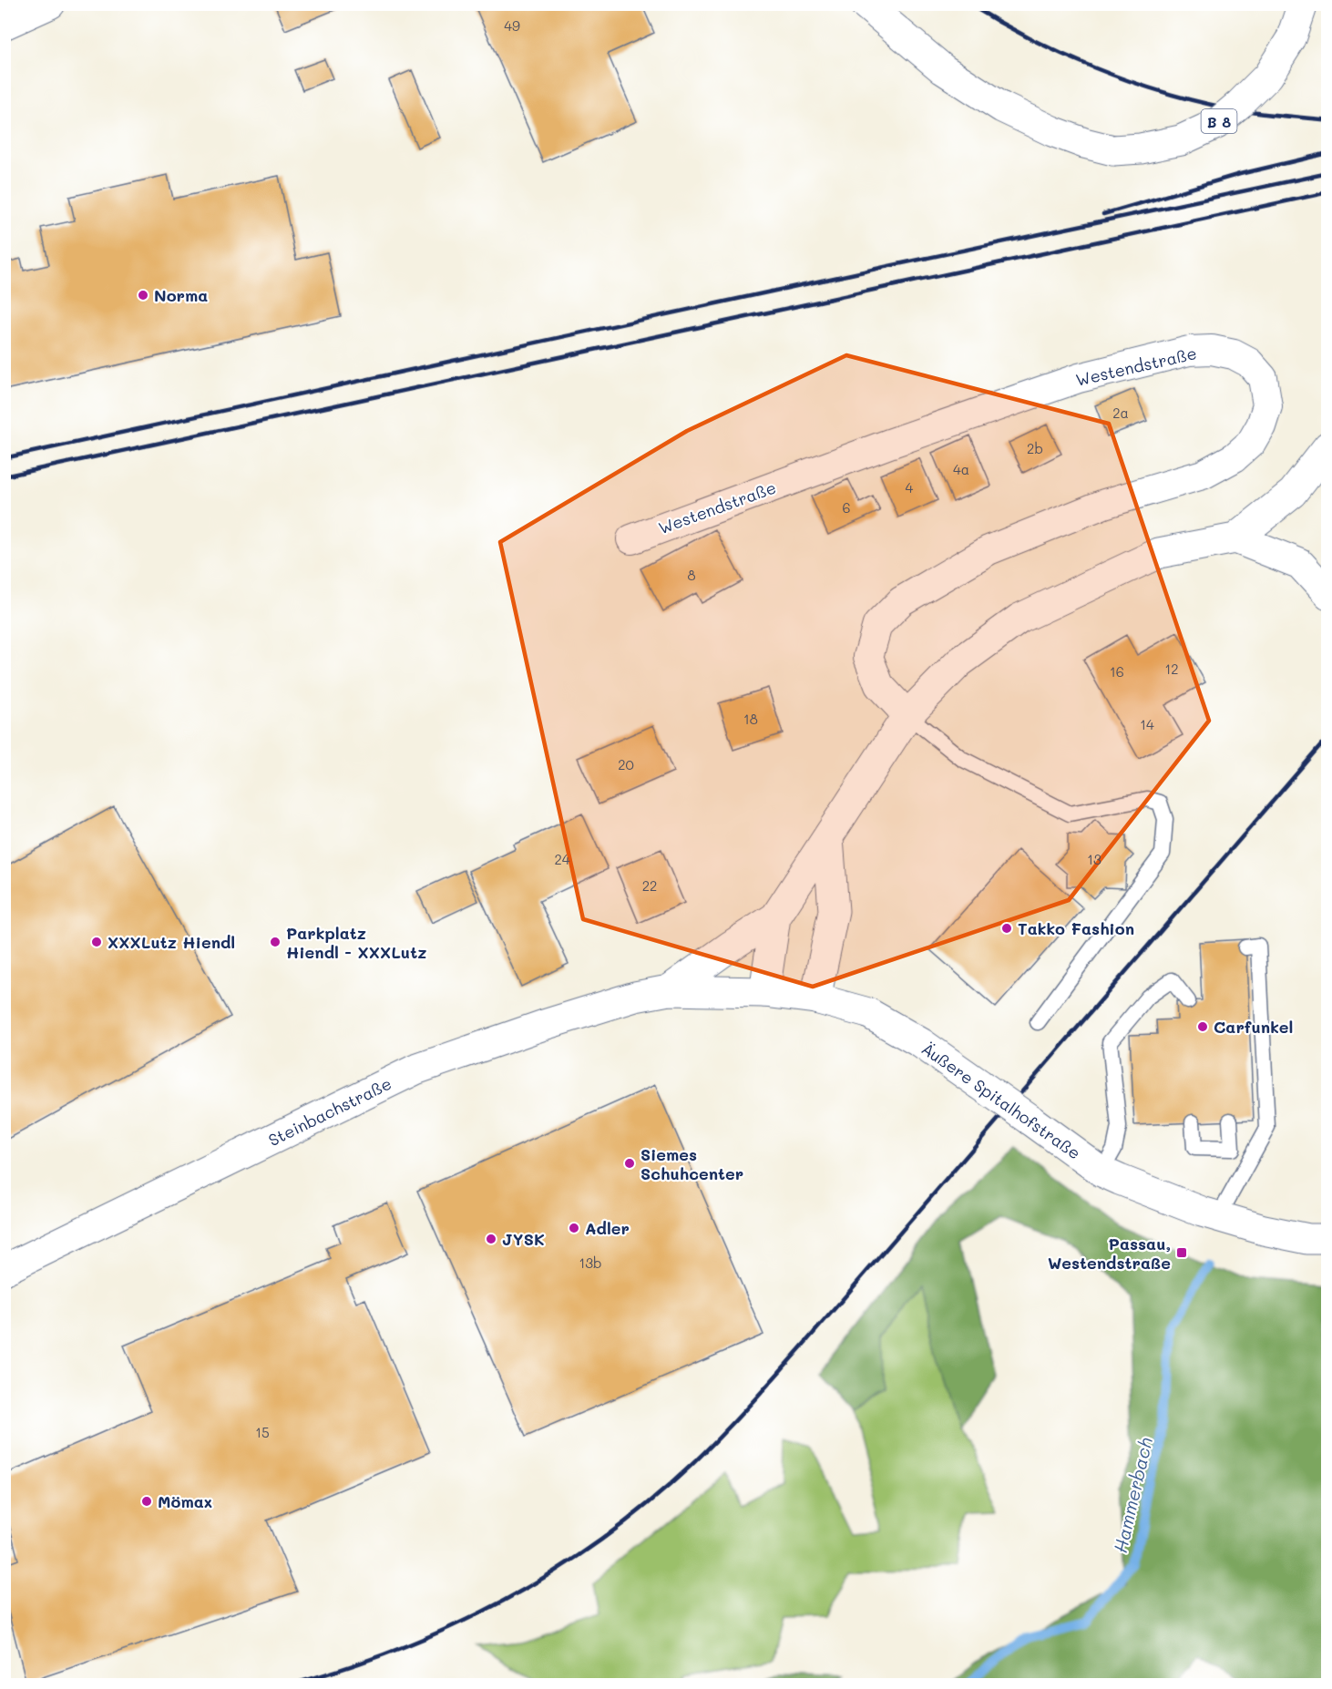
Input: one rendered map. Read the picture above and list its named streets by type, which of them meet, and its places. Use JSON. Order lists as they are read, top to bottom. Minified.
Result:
{"streets":{"main road":["B 8","Äußere Spitalhofstraße","Steinbachstraße"],"street":["Westendstraße"]},"crossings":[["Äußere Spitalhofstraße","Steinbachstraße"]],"water":["Hammerbach"],"places":{"other":["Norma","Takko Fashion","XXXLutz Hiendl","Parkplatz Hiendl - XXXLutz","Carfunkel","Siemes Schuhcenter","Adler","JYSK","Mömax"],"transit":["Passau, Westendstraße"]},"house_numbers":["49","2a","2b","4a","4","6","8","12","16","18","14","20","24","13","22","13b","15"]}
